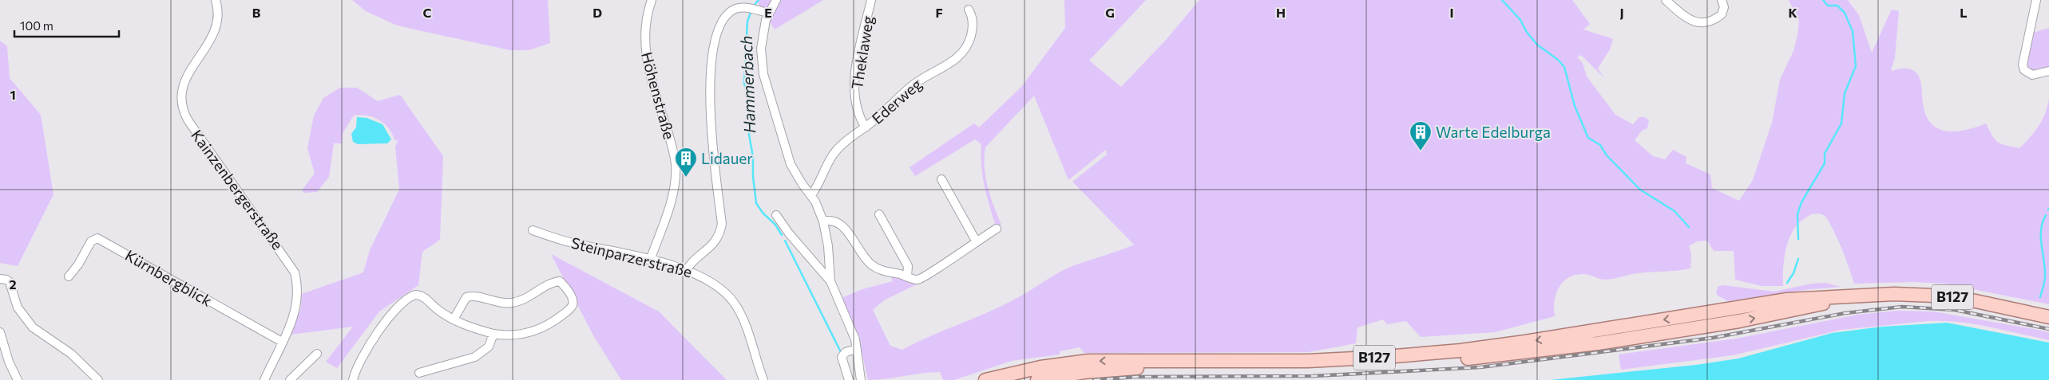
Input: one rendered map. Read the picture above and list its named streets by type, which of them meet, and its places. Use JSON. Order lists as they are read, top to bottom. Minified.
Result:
{"streets":{"main road":["B127"],"street":["Theklaweg","Höhenstraße","Ederweg","Kainzenbergerstraße","Steinparzerstraße","Kürnbergblick"]},"crossings":[["Theklaweg","Ederweg"],["Höhenstraße","Steinparzerstraße"],["Kainzenbergerstraße","Kürnbergblick"]],"water":["Hammerbach"],"places":{"building":["Warte Edelburga","Lidauer"]},"scale_bar":"100 m","grid":{"columns":["B","C","D","E","F","G","H","I","J","K","L"],"rows":["1","2"]}}
